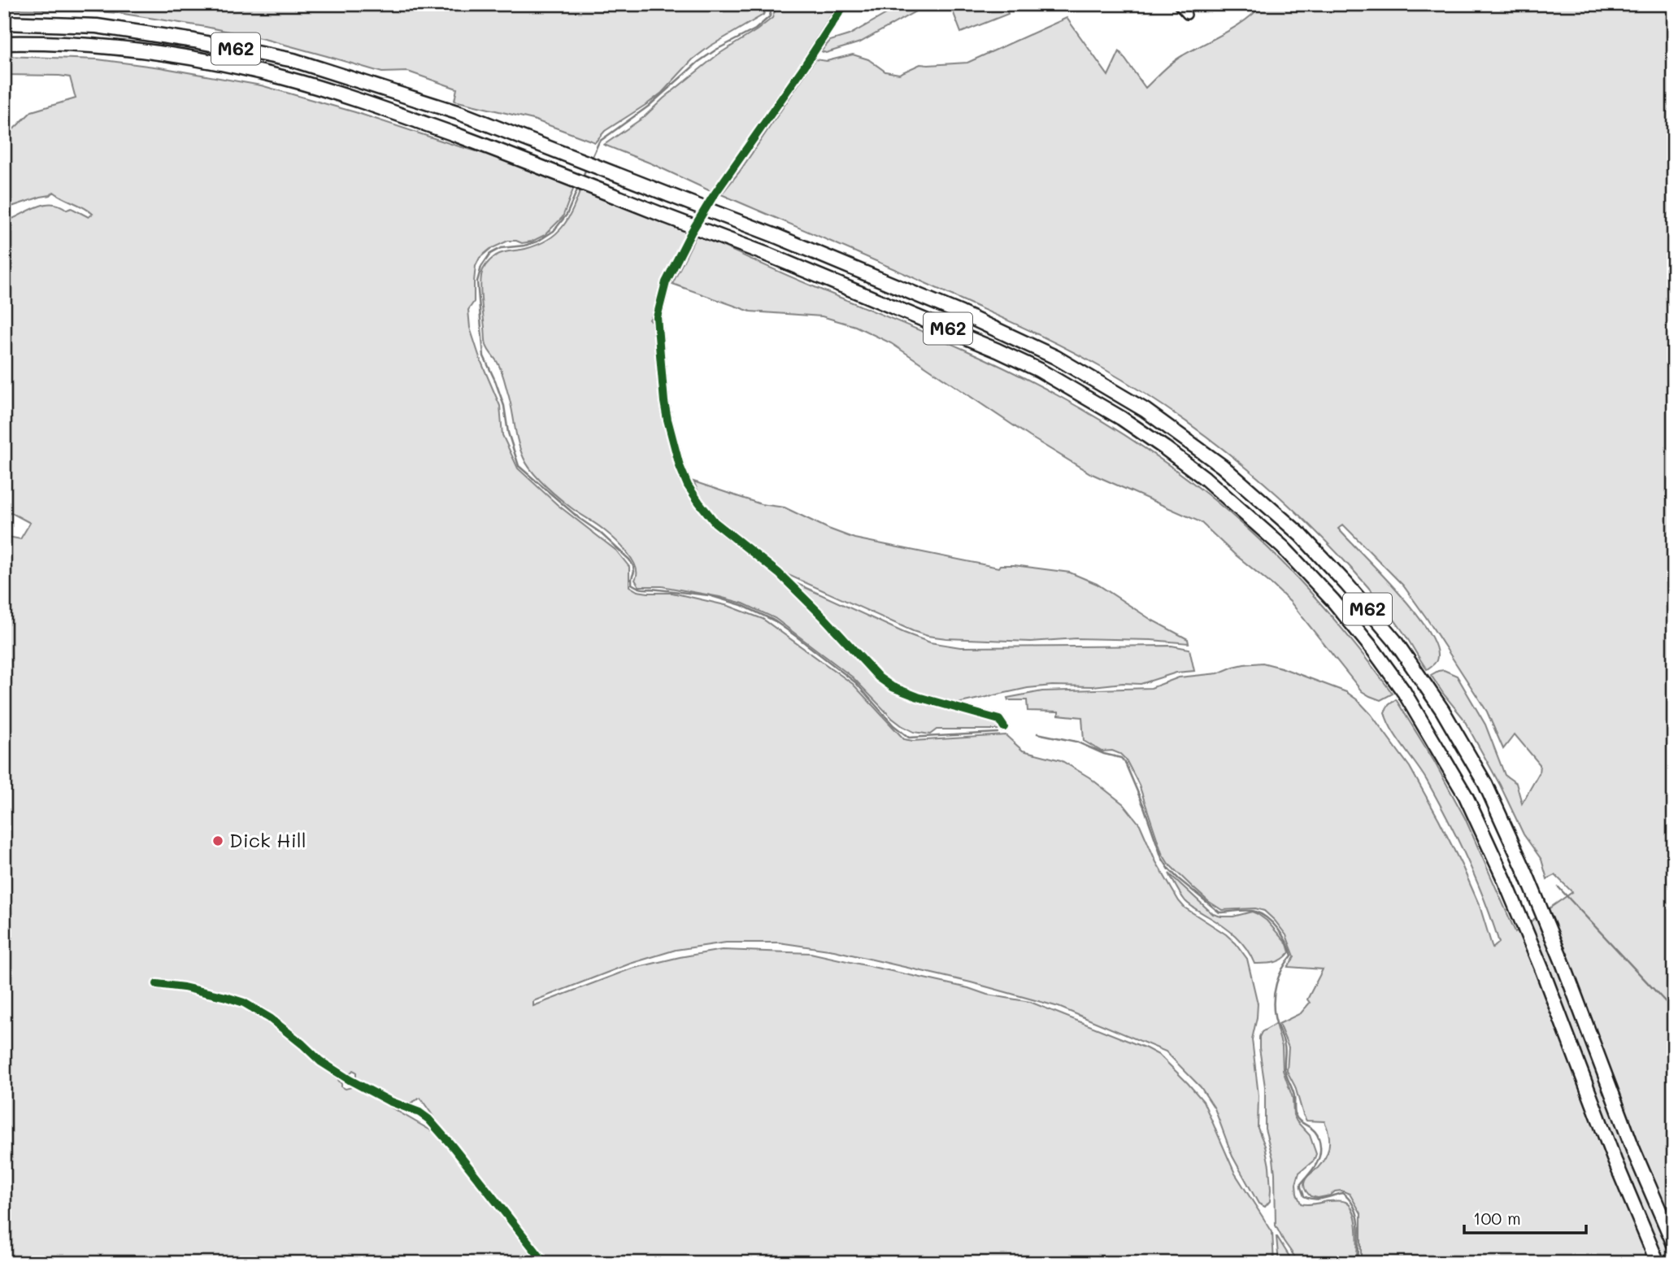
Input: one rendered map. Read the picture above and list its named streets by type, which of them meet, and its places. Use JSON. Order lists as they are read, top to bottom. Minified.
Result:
{"streets":{"highway":["M62"]},"places":["Dick Hill"],"scale_bar":"100 m"}
